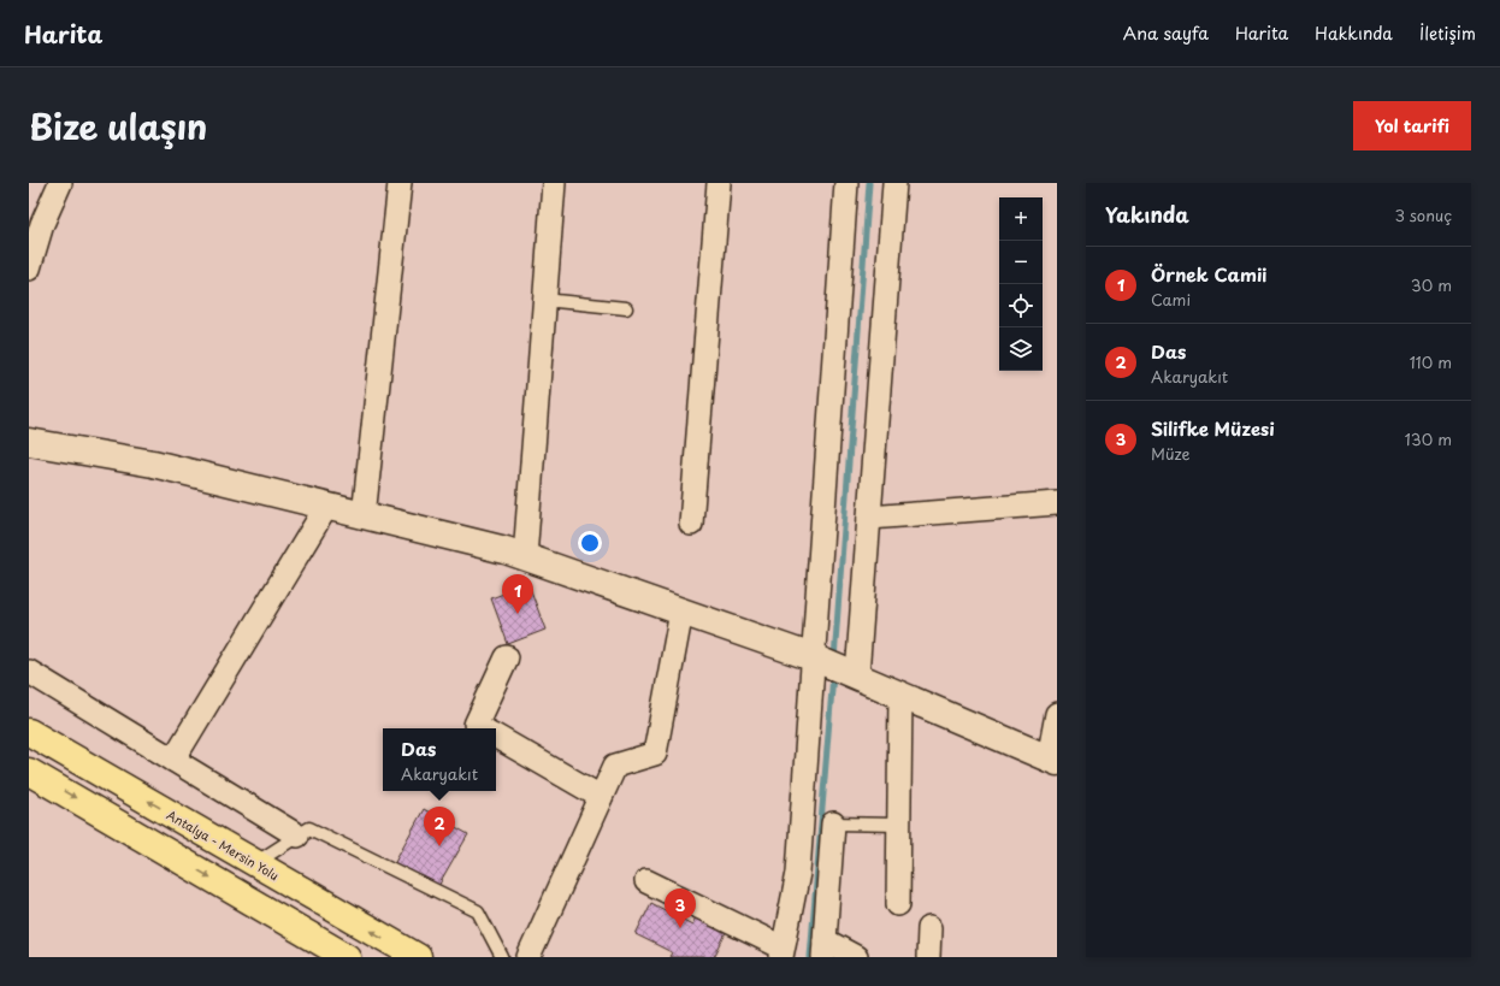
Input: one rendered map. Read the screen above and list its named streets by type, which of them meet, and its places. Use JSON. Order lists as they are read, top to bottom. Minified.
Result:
{"streets":{"highway":["Antalya - Mersin Yolu"]},"page":{"header":"Harita","nav":["Ana sayfa","Harita","Hakkında","İletişim"],"title":"Bize ulaşın","buttons":"Yol tarifi","heading":["Yakında","3 sonuç"],"map_buttons":["+","−"],"list":[{"mark":"1","name":"Örnek Camii","note":"Cami","value":"30 m"},{"mark":"2","name":"Das","note":"Akaryakıt","value":"110 m"},{"mark":"3","name":"Silifke Müzesi","note":"Müze","value":"130 m"}],"pins":["1","2","3"],"popup":["Das","Akaryakıt"]}}
